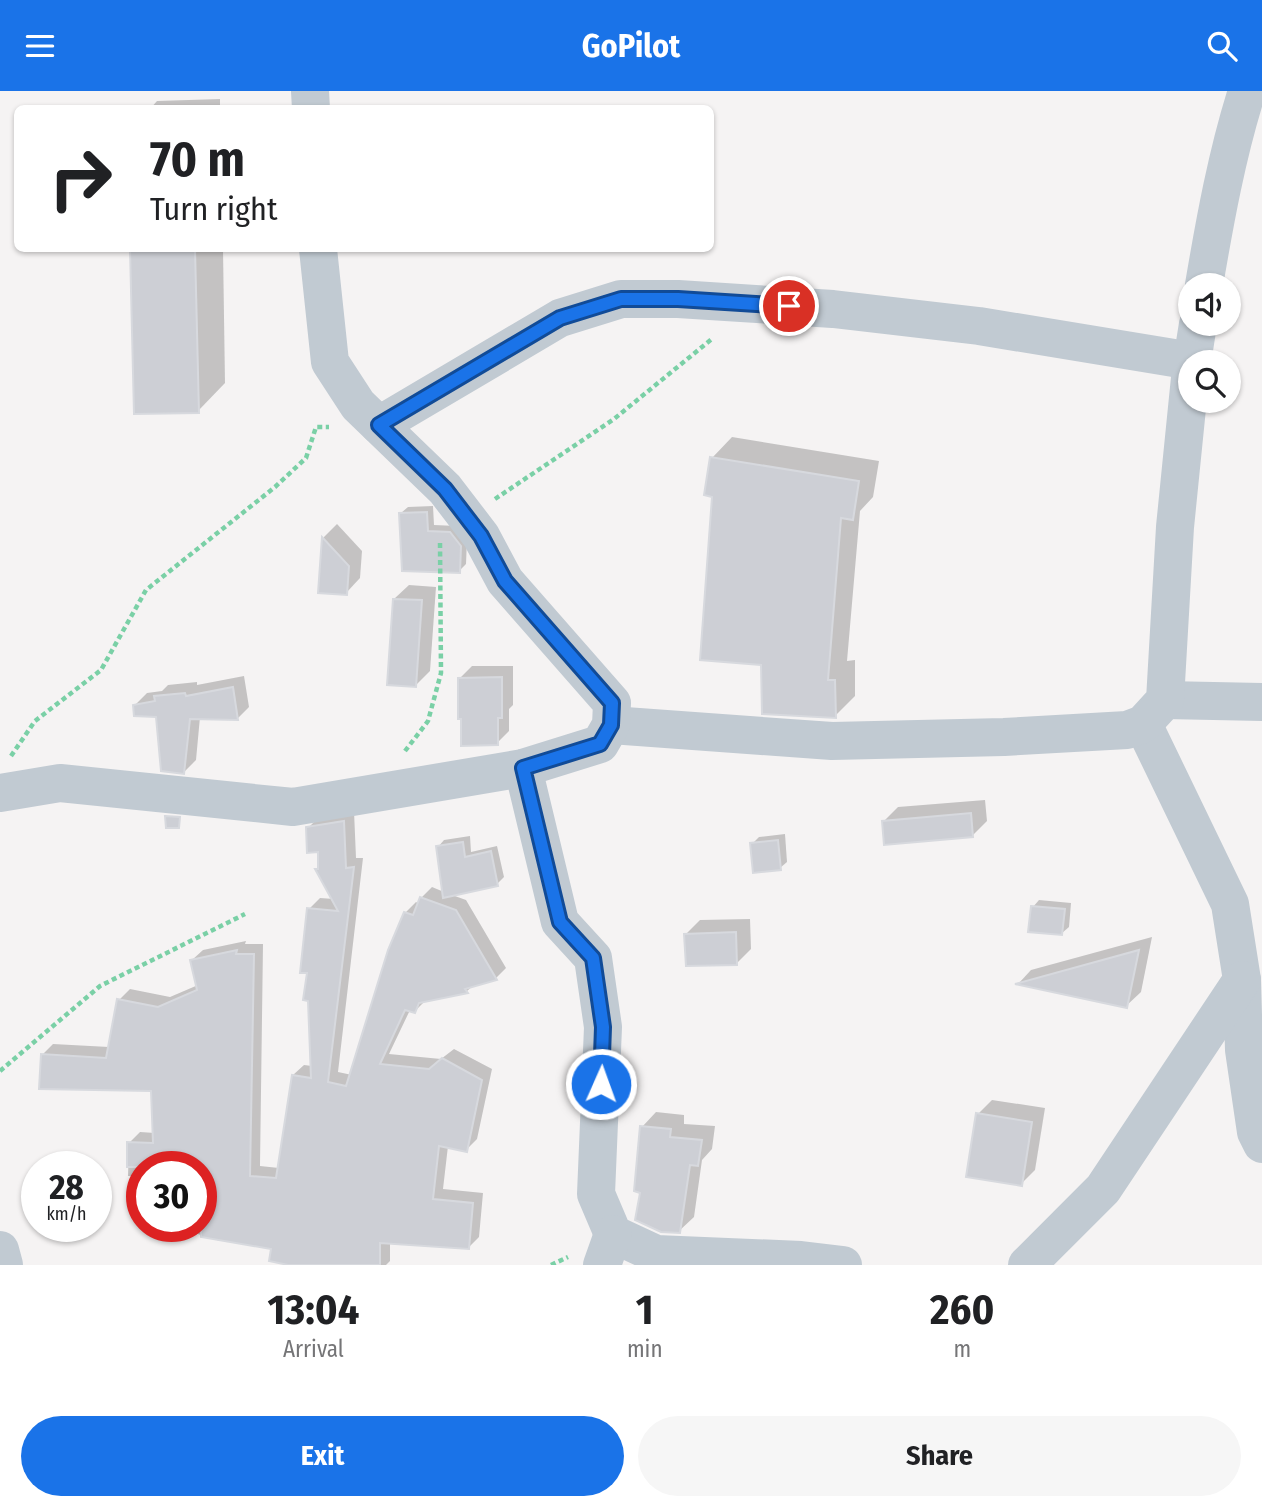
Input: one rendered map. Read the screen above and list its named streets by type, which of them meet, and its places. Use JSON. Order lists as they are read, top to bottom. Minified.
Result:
{"page":{"header":"GoPilot","turn":["70 m","Turn right"],"speed":"28 km/h","limit":"30","eta":["13:04","Arrival","1","min","260","m"],"buttons":["Exit","Share"]}}
